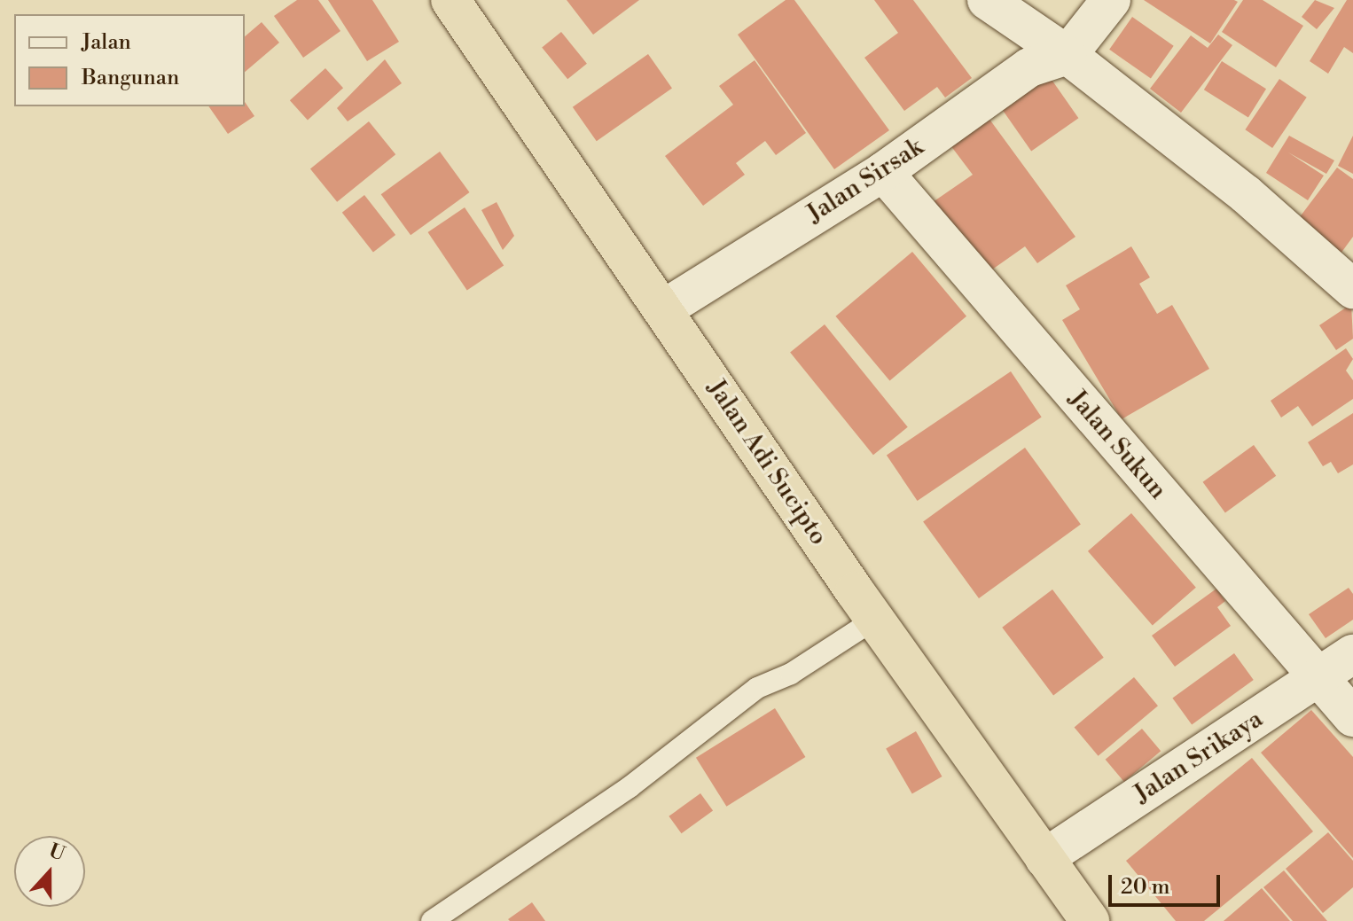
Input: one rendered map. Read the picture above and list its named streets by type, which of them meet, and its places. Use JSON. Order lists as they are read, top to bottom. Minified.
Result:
{"streets":{"highway":["Jalan Adi Sucipto"],"street":["Jalan Sirsak","Jalan Sukun","Jalan Srikaya"]},"crossings":[["Jalan Sirsak","Jalan Sukun"],["Jalan Sirsak","Jalan Adi Sucipto"],["Jalan Sukun","Jalan Srikaya"],["Jalan Adi Sucipto","Jalan Srikaya"]],"legend":["Jalan","Bangunan"],"scale_bar":"20 m","north":"top"}
